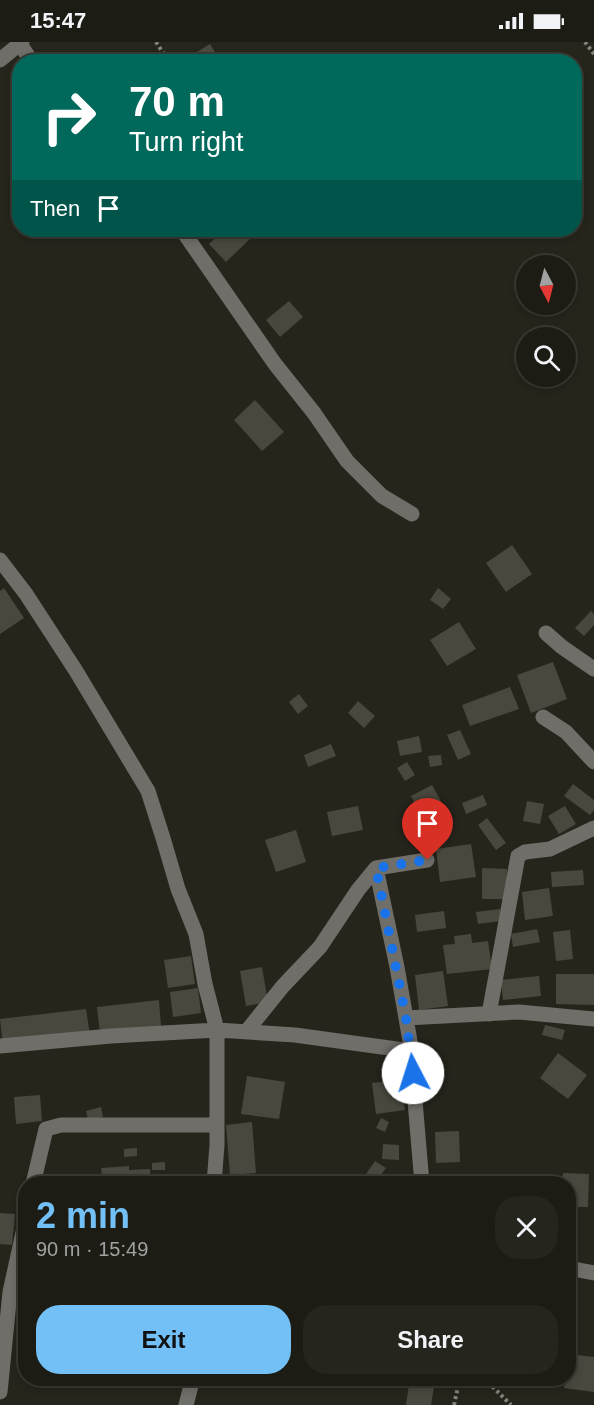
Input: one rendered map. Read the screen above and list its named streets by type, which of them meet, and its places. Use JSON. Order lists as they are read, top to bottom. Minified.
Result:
{"north":"bottom","page":{"status":"15:47","turn":["70 m","Turn right"],"then":"Then","heading":["2 min","90 m · 15:49"],"buttons":["Exit","Share"]}}
